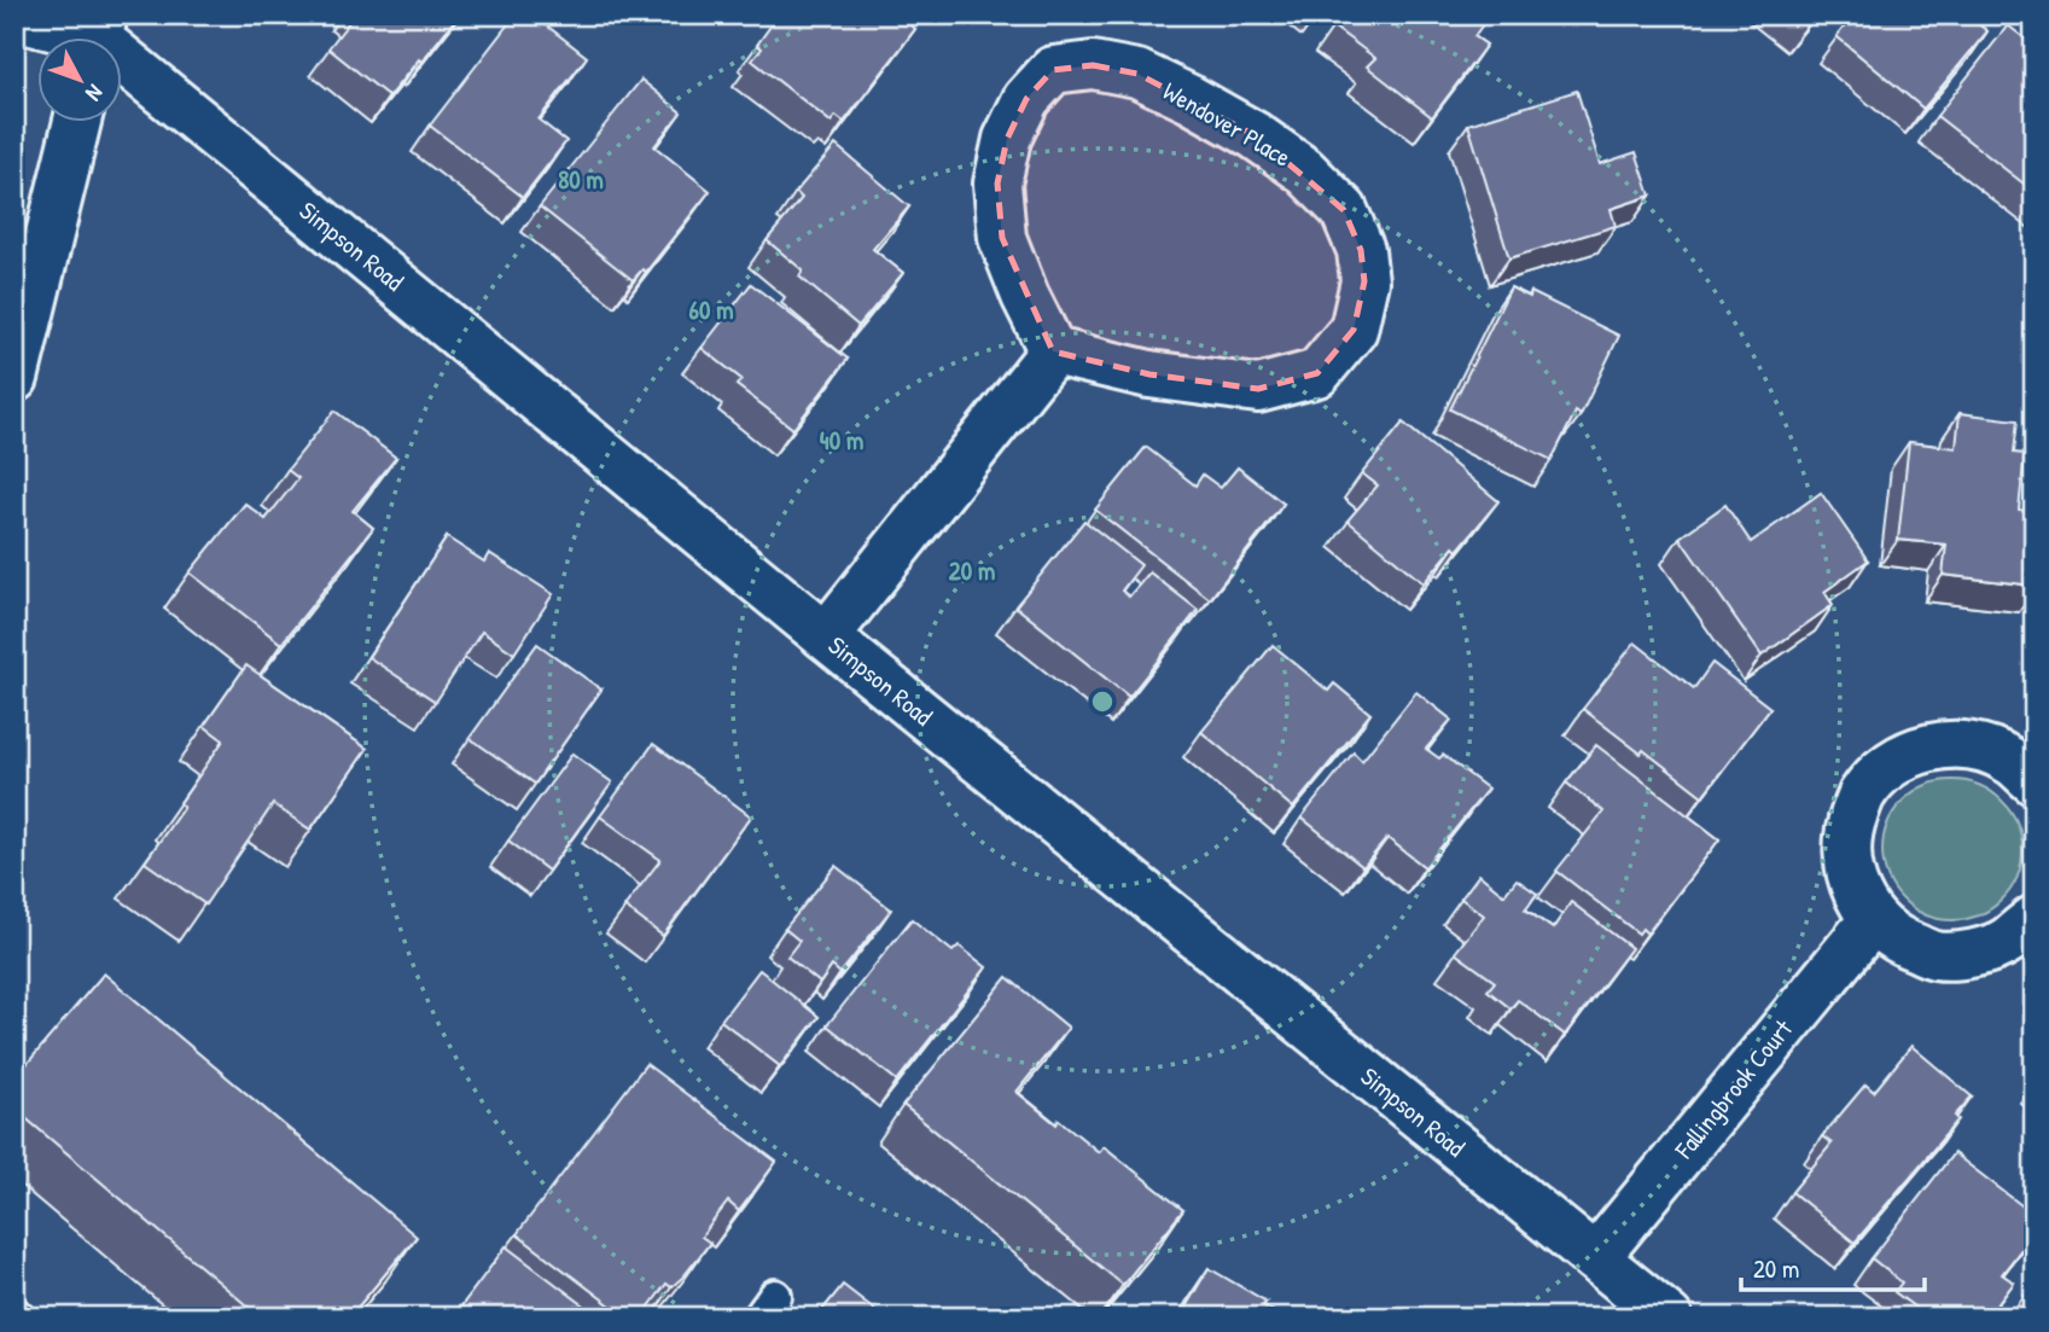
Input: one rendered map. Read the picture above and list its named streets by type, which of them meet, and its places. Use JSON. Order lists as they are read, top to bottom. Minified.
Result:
{"streets":{"street":["Wendover Place","Simpson Road","Fallingbrook Court"]},"crossings":[["Simpson Road","Fallingbrook Court"]],"scale_bar":"20 m","north":"bottom right","rings":["80 m","60 m","40 m","20 m"]}
